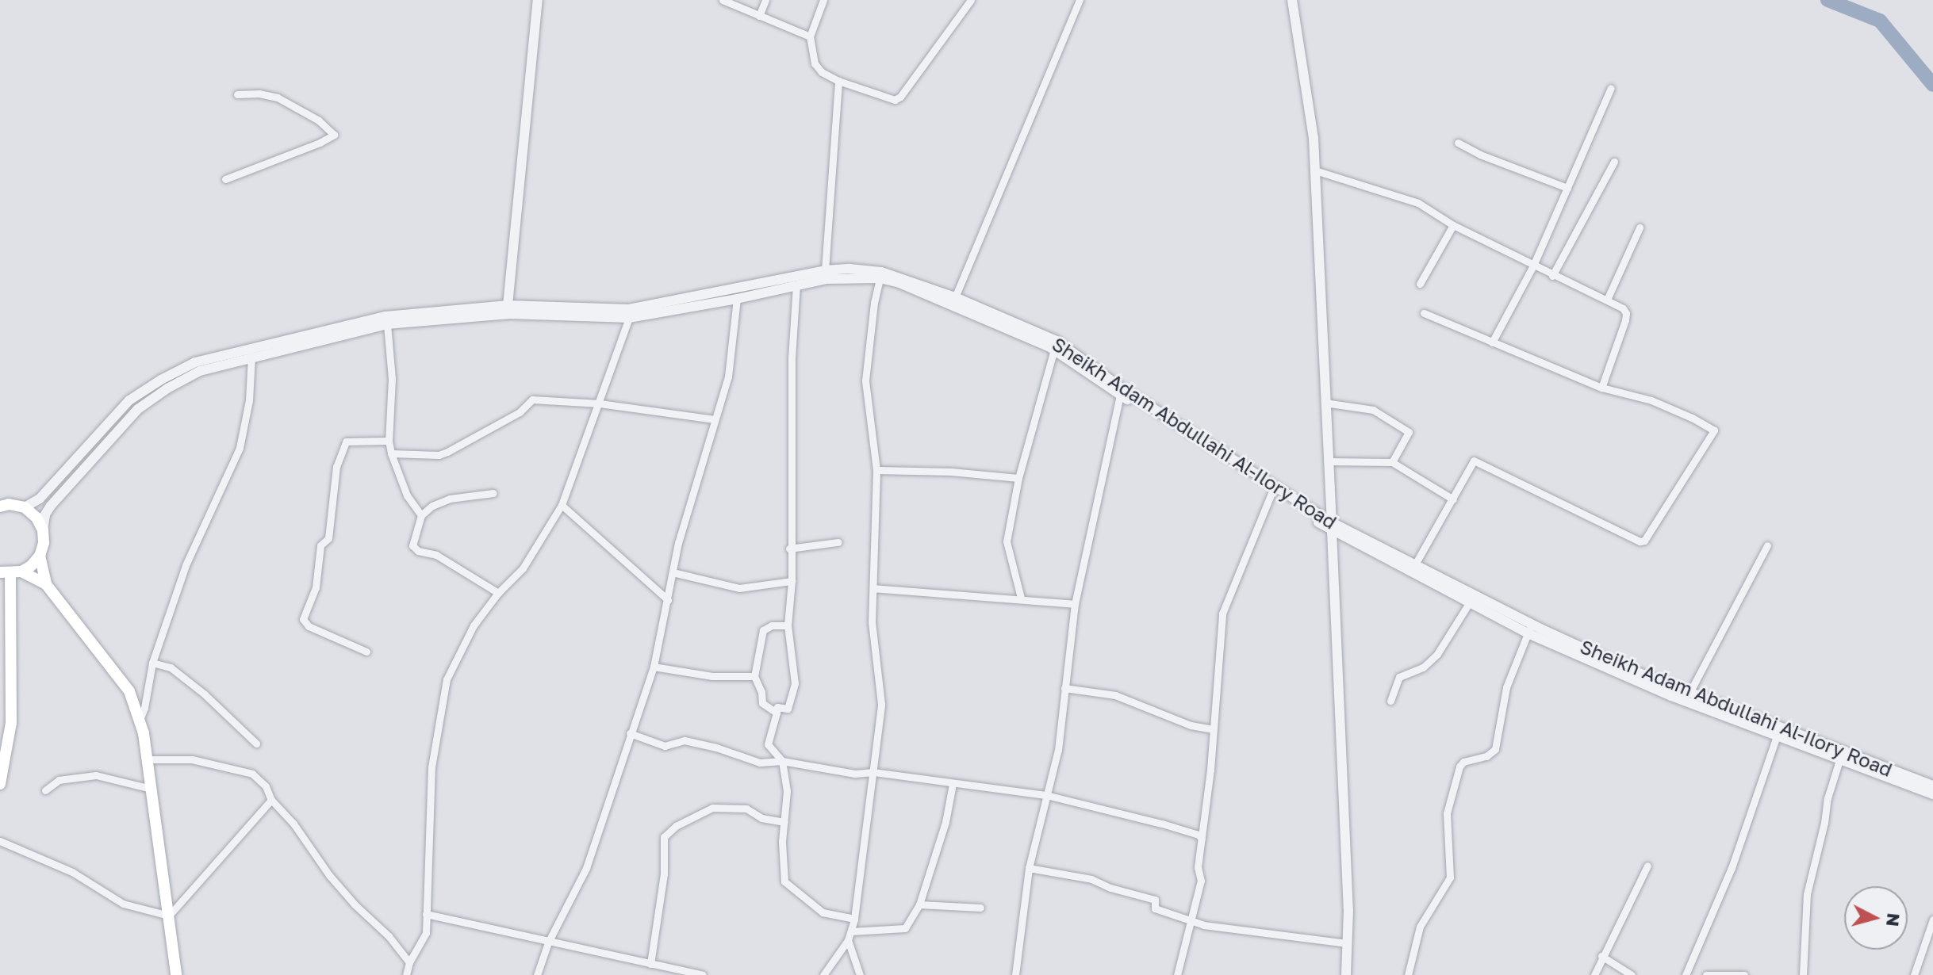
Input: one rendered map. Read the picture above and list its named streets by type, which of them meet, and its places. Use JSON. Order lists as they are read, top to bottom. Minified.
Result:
{"streets":{"street":["Sheikh Adam Abdullahi Al-Ilory Road"]},"north":"right"}
